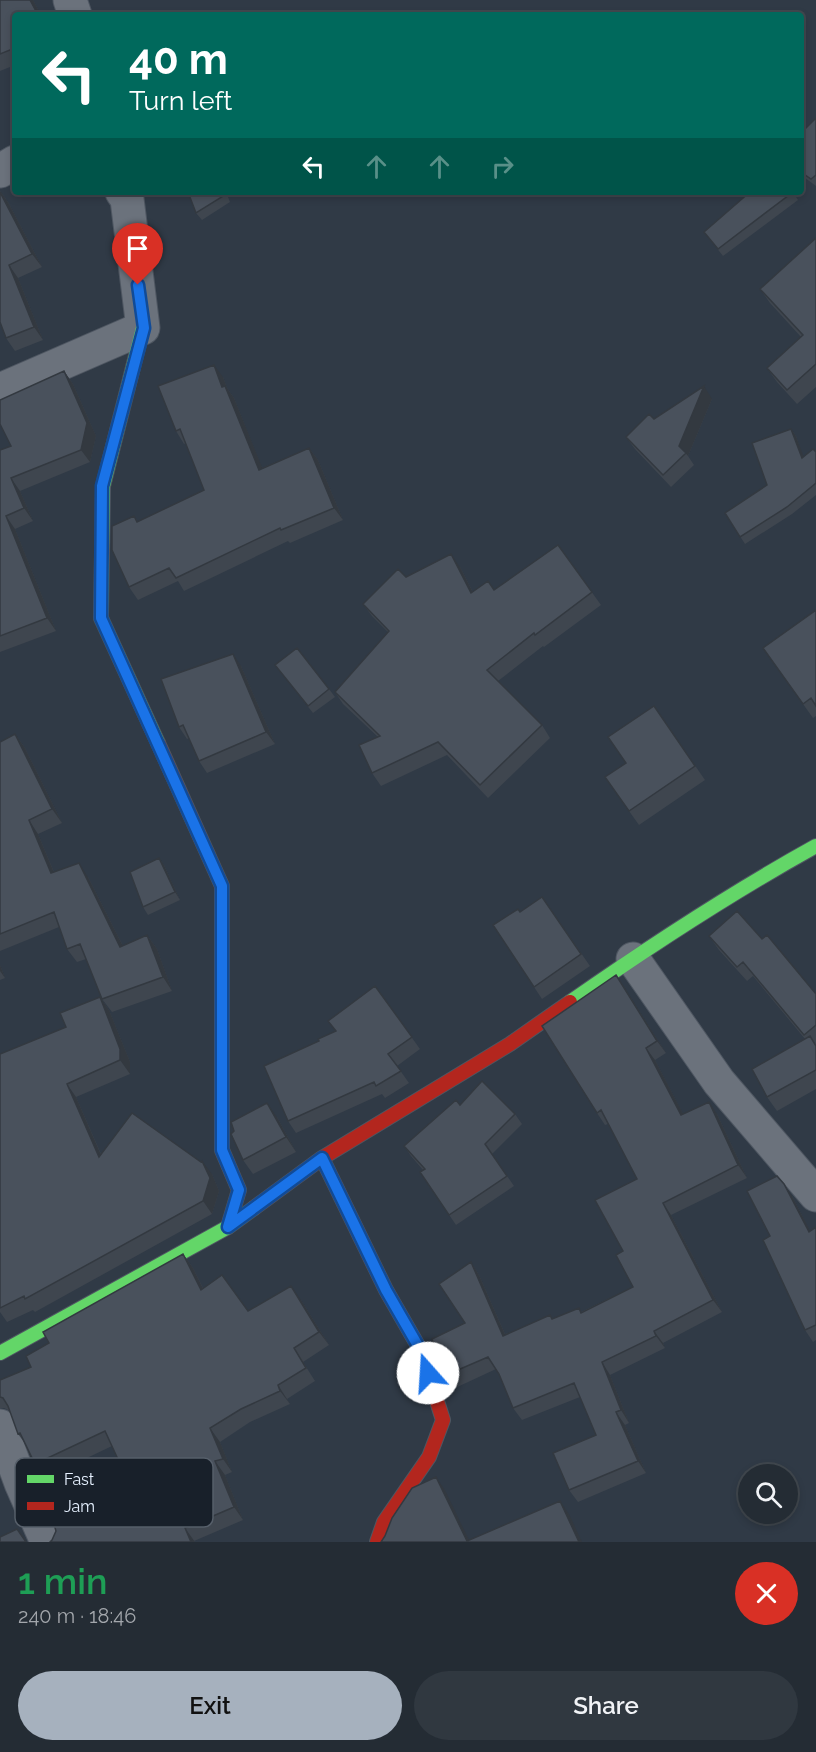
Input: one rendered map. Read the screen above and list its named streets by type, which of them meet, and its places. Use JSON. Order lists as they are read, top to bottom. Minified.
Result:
{"legend":["Fast","Jam"],"page":{"turn":["40 m","Turn left"],"heading":["1 min","240 m · 18:46"],"buttons":["Exit","Share"]}}
